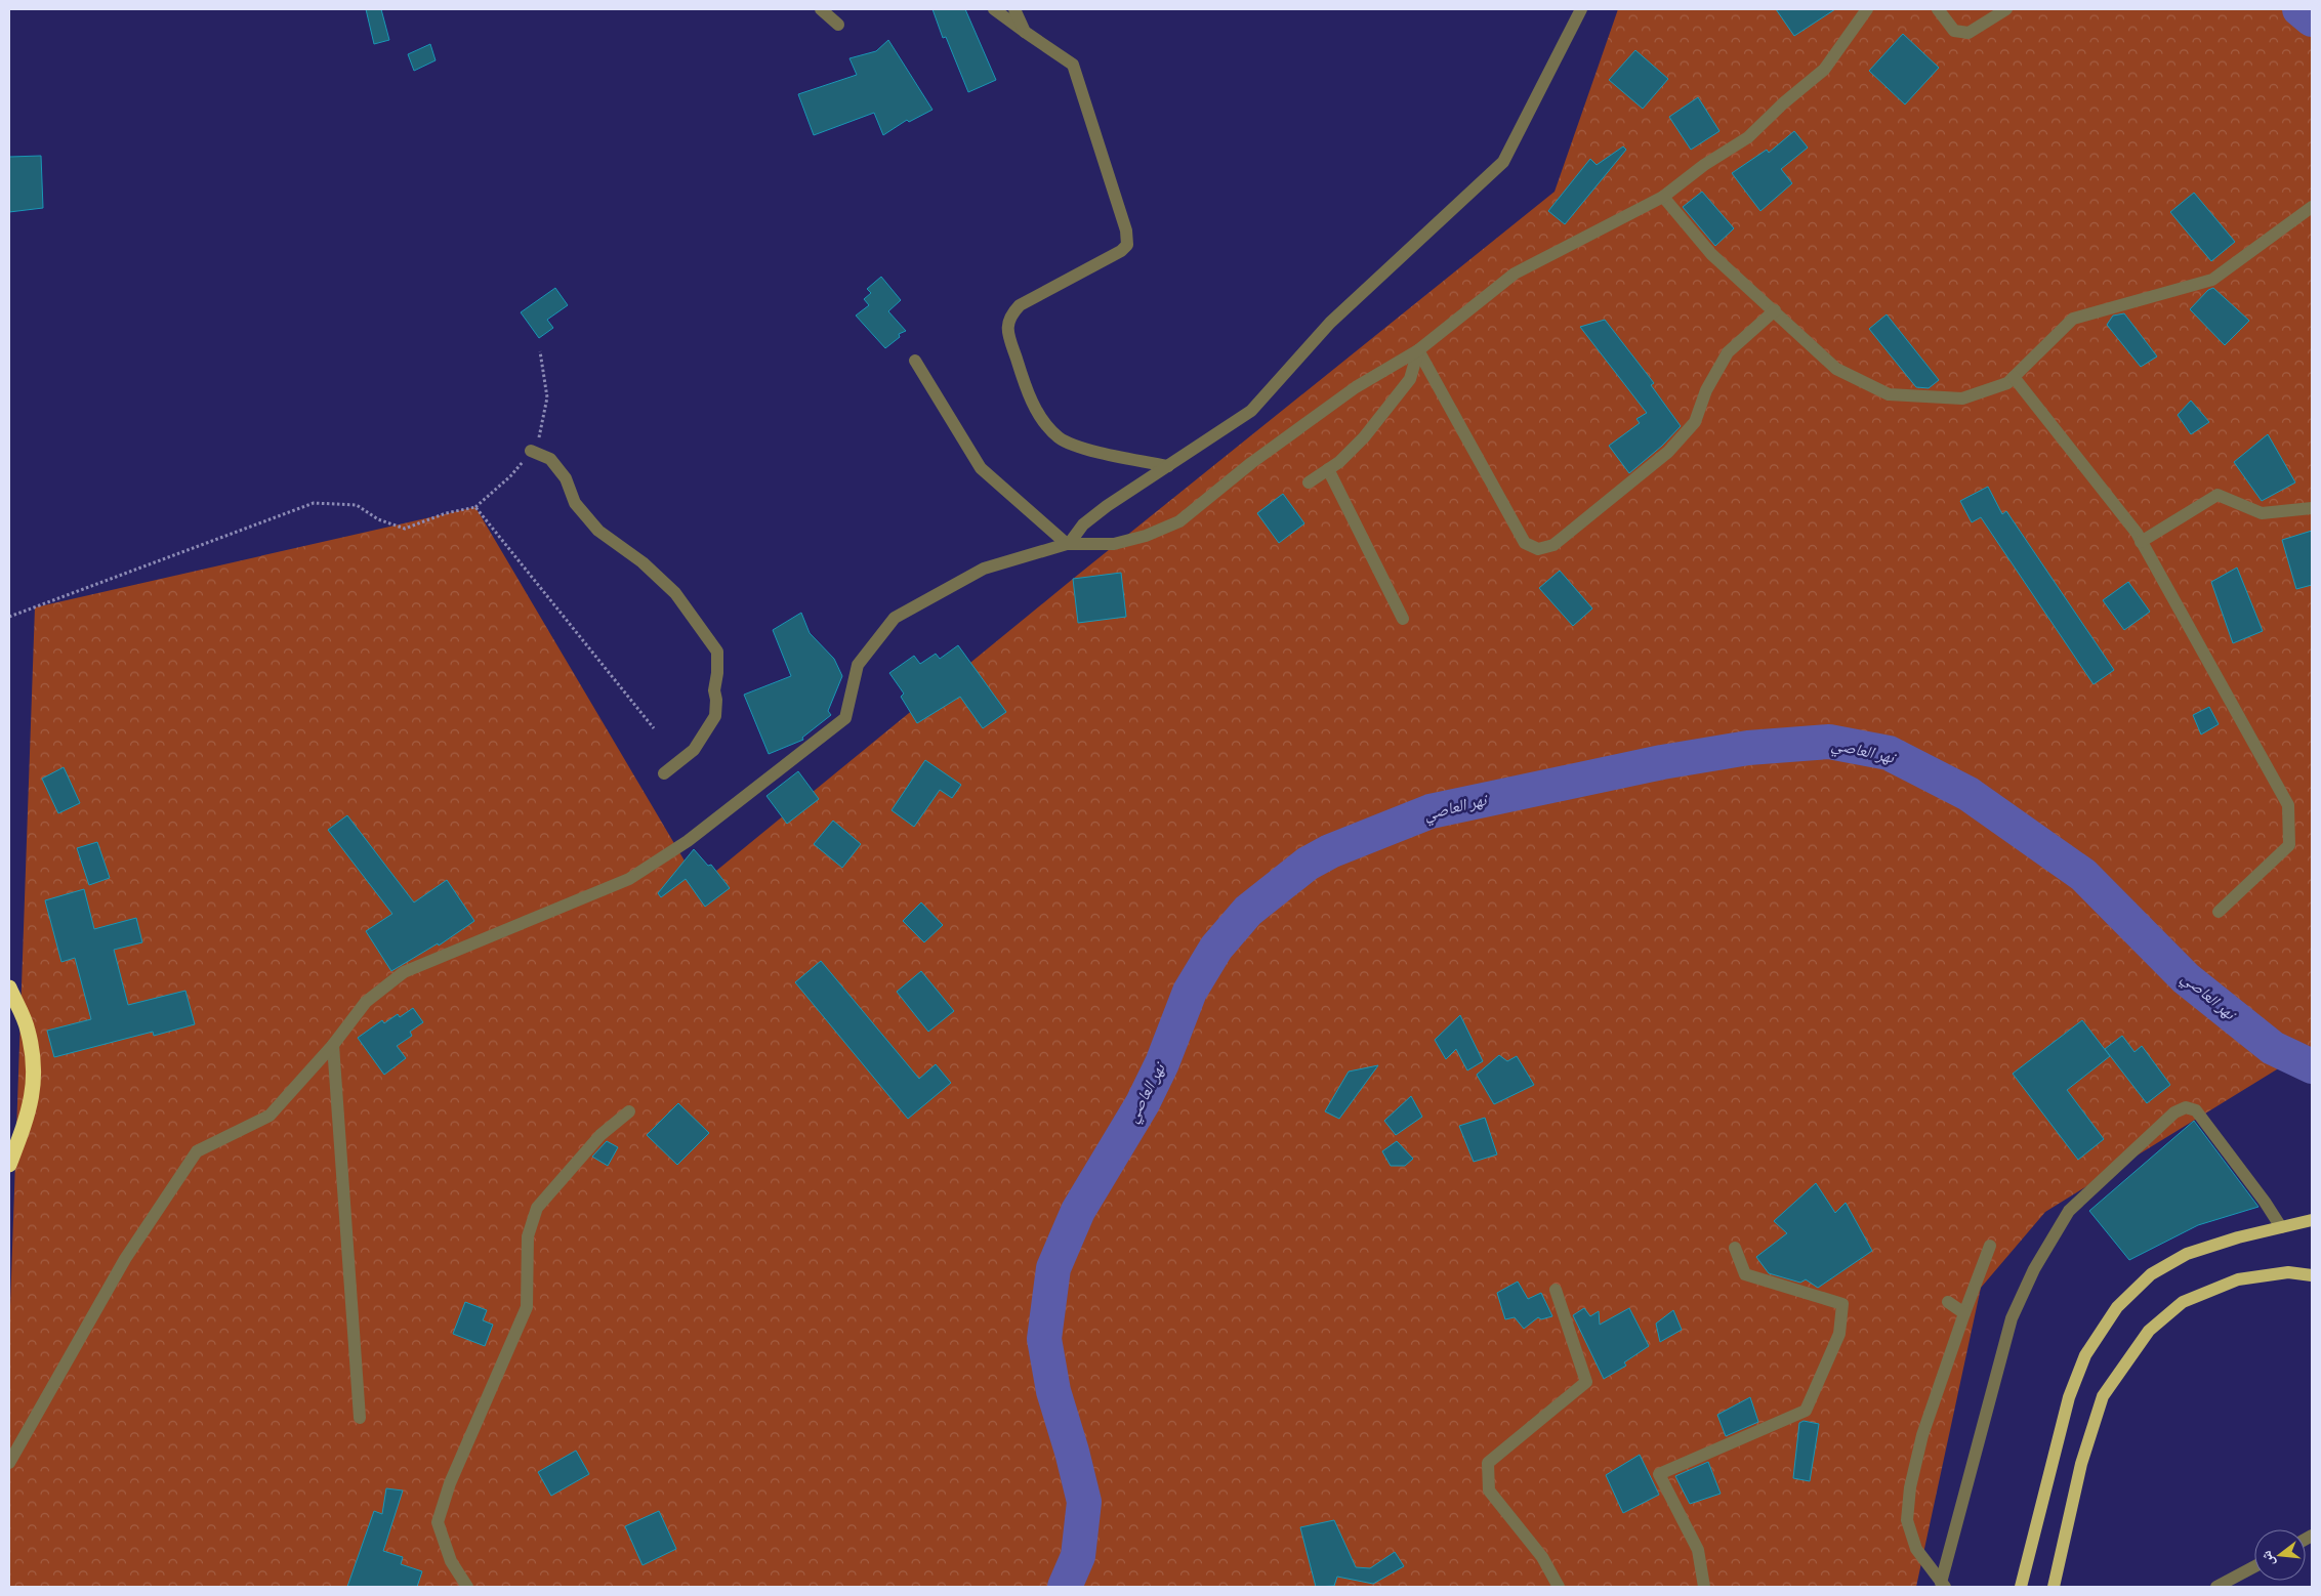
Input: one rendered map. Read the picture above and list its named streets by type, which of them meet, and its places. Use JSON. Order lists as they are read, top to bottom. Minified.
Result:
{"water":["نهر العاصي"],"north":"left"}
